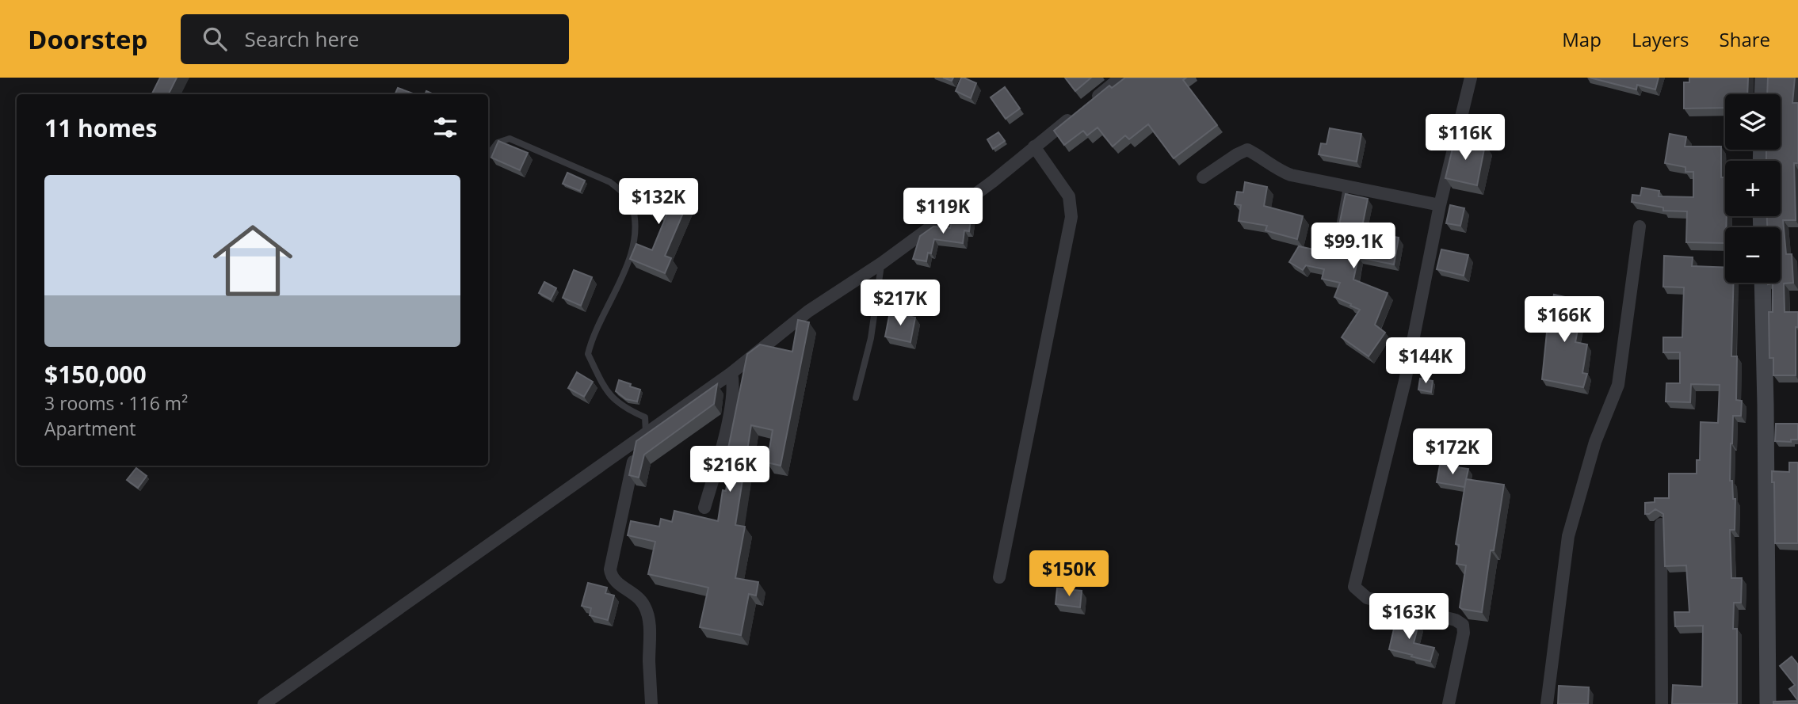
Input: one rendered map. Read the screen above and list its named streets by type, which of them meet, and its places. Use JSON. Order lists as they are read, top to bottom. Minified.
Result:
{"page":{"header":"Doorstep","search":"Search here","nav":["Map","Layers","Share"],"map_buttons":["+","−"],"heading":"11 homes","price":["$116K","$132K","$119K","$99.1K","$217K","$166K","$144K","$172K","$216K","$150K","$163K"],"list":[{"name":"$150,000","note":"3 rooms · 116 m² · Apartment"}]}}
